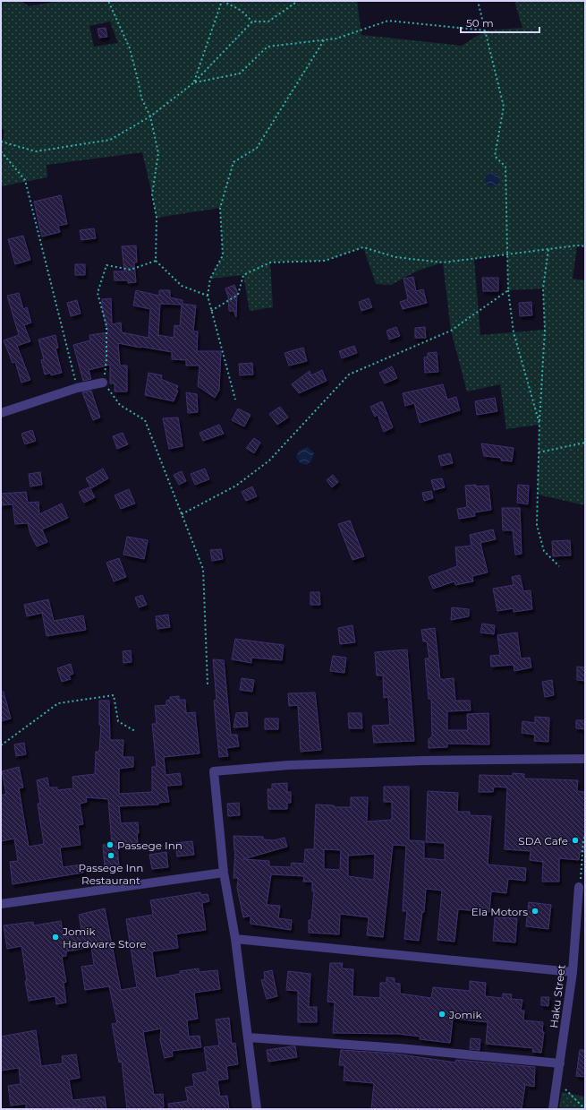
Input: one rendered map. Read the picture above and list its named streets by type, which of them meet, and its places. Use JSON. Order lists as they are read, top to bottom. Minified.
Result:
{"streets":{"street":["Haku Street"]},"places":["SDA Cafe","Passege Inn","Passege Inn Restaurant","Ela Motors","Jomik Hardware Store","Jomik"],"scale_bar":"50 m"}
